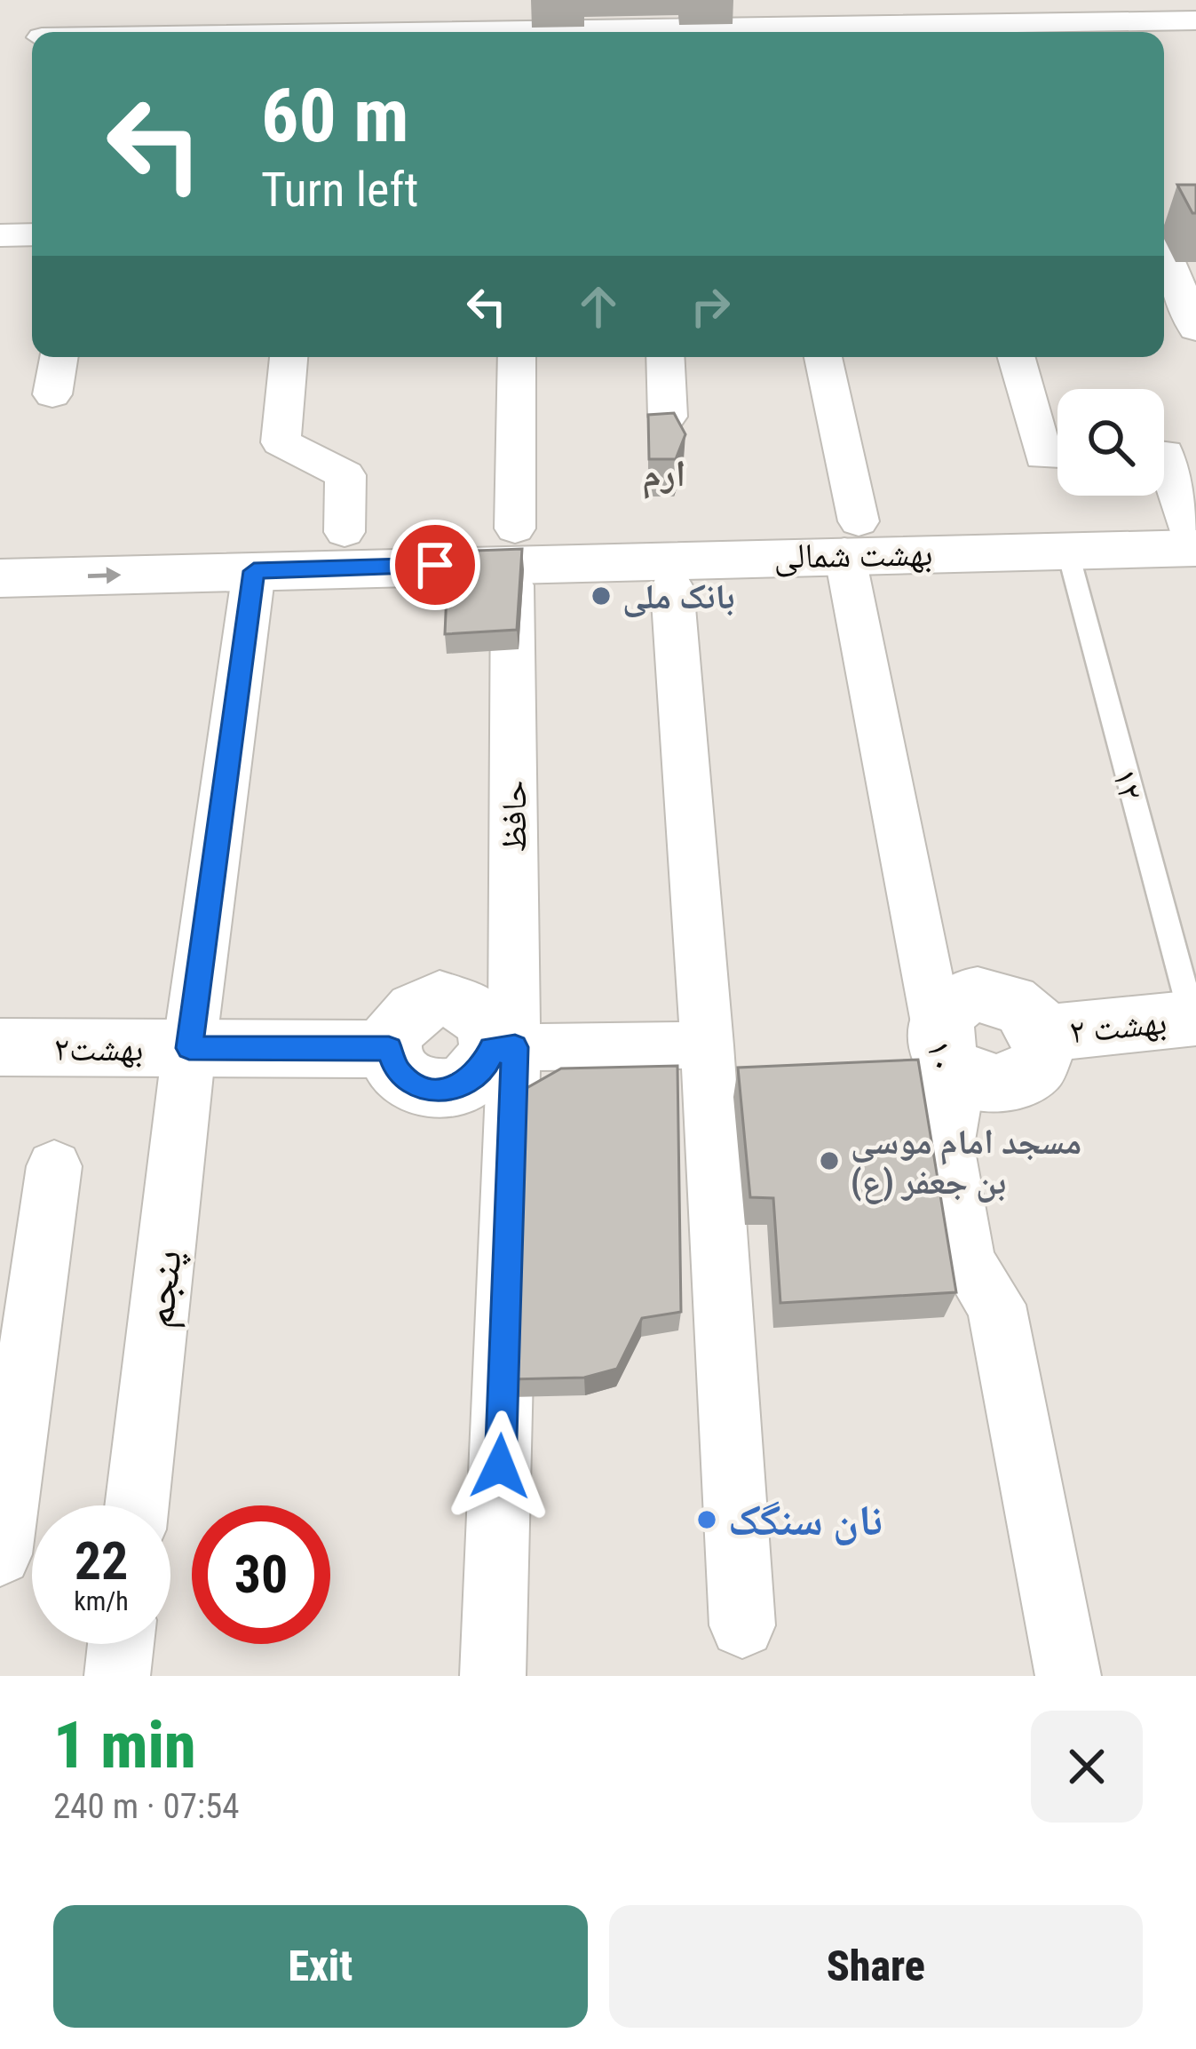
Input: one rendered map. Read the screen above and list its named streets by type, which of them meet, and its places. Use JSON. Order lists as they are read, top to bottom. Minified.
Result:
{"streets":{"main road":["بهشت شمالی","بهشت ۲","بهشت۲"],"street":["حافظ","۱۰","پنجم"],"lane":["۱۲"]},"crossings":[["بهشت شمالی","۱۲"],["بهشت شمالی","حافظ"],["بهشت شمالی","۱۰"],["بهشت شمالی","پنجم"],["۱۲","بهشت ۲"],["حافظ","بهشت۲"],["بهشت ۲","۱۰"],["بهشت۲","پنجم"]],"districts":["ارم"],"places":["بانک ملی","مسجد امام موسی بن جعفر (ع)","نان سنگک"],"page":{"turn":["60 m","Turn left"],"speed":"22 km/h","limit":"30","heading":["1 min","240 m · 07:54"],"buttons":["Exit","Share"]}}
